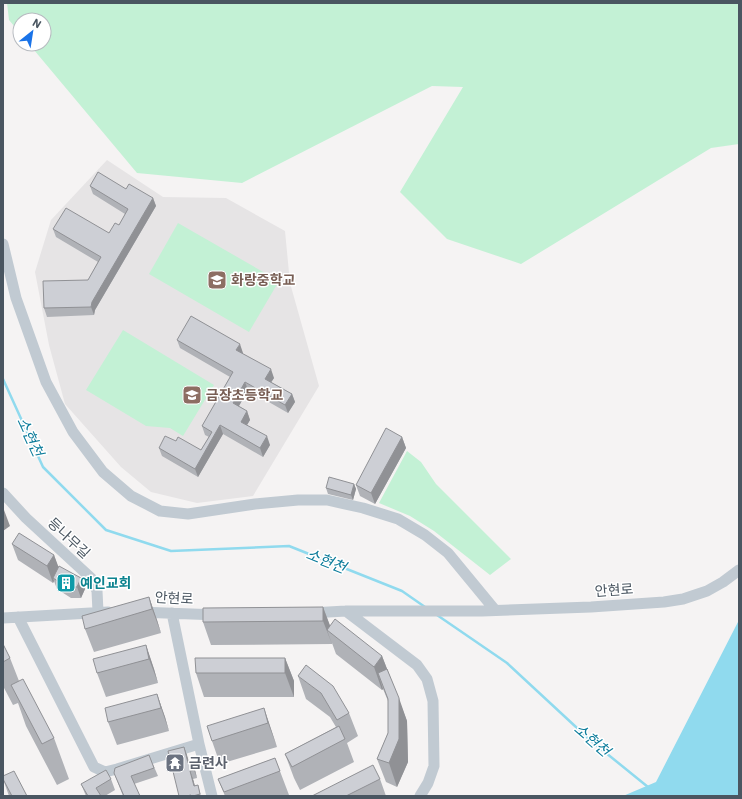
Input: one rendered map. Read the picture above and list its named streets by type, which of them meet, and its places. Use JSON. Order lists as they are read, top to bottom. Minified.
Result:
{"streets":{"street":["등나무길","안현로"]},"crossings":[["등나무길","안현로"]],"water":["소현천"],"places":{"school or university":["화랑중학교","금장초등학교"],"building":["예인교회"],"temple":["금련사"]},"north":"top right"}
